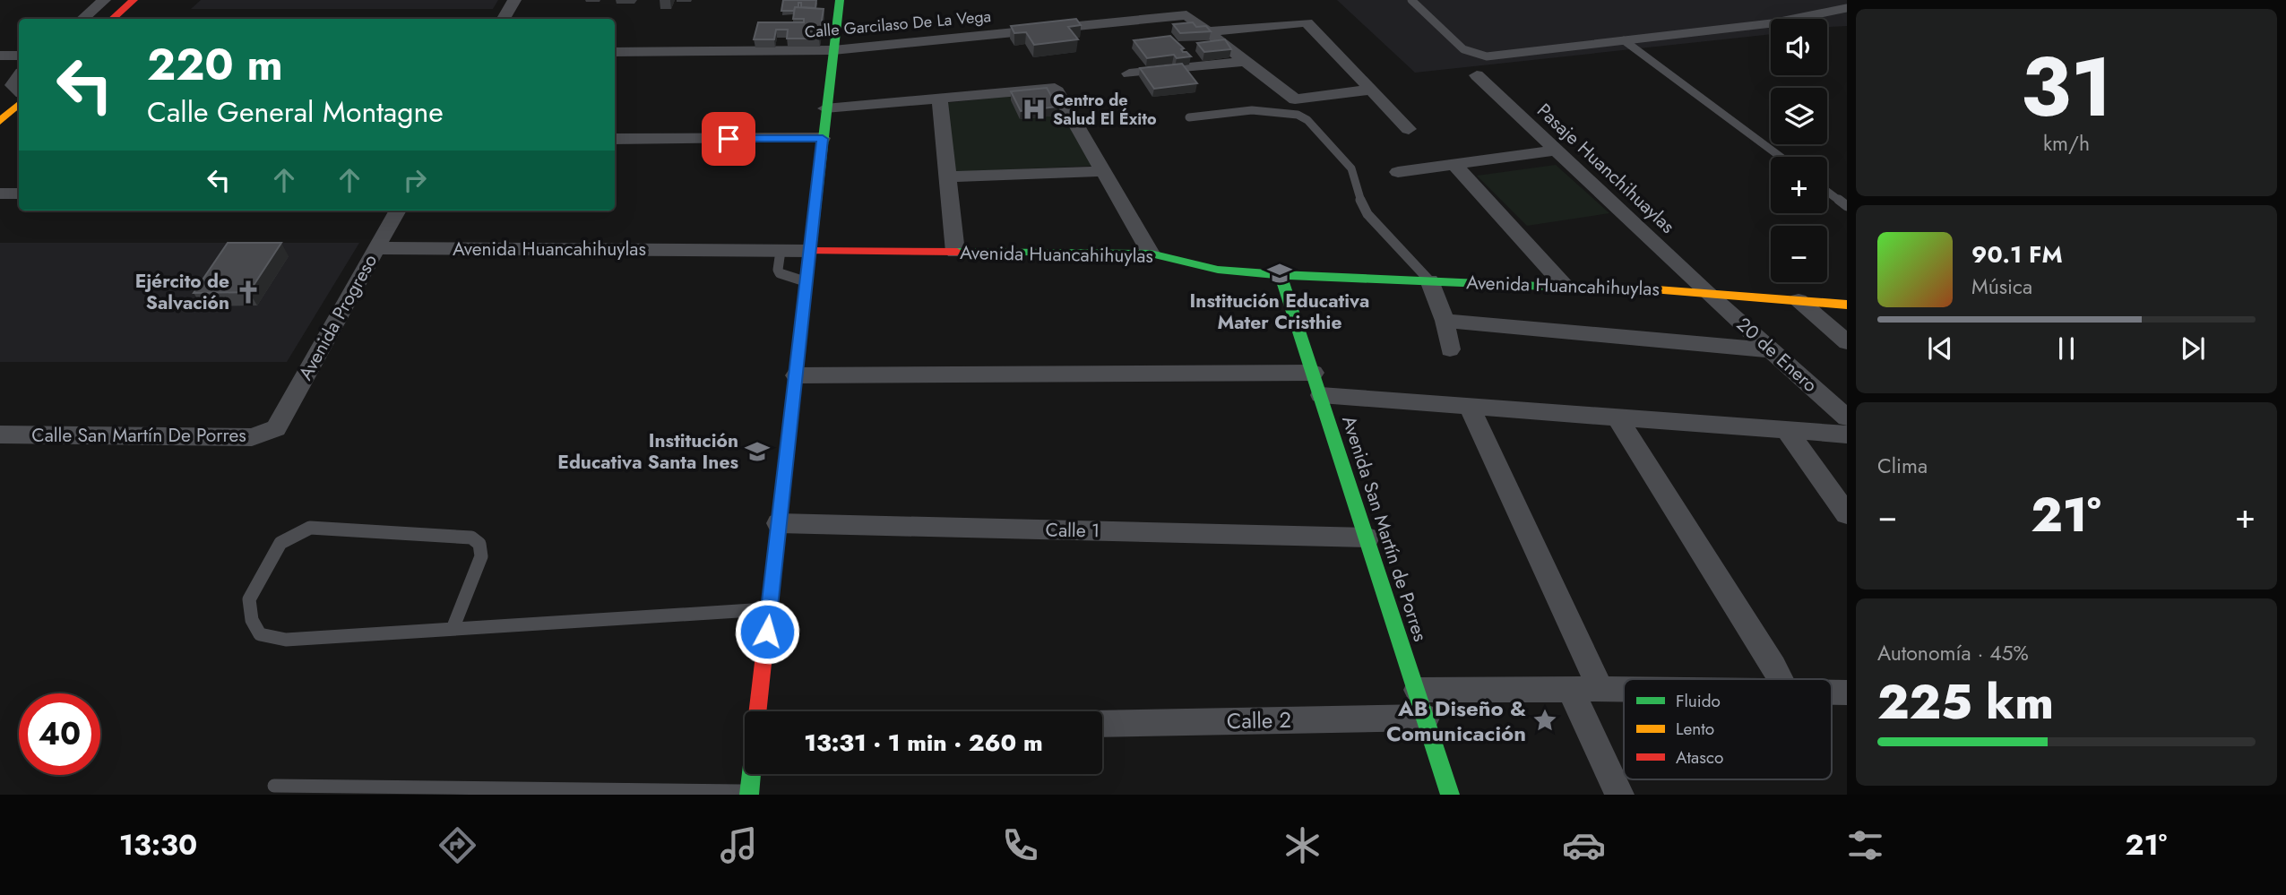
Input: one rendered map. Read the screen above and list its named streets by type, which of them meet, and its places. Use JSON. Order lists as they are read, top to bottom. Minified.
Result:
{"streets":{"street":["Calle Garcilaso De La Vega","Pasaje Huanchihuaylas","Avenida Huancahihuylas","Avenida Progreso","20 de Enero","Calle San Martín De Porres","Avenida San Martín de Porres","Calle 1","Calle 2"]},"crossings":[["Pasaje Huanchihuaylas","Avenida Huancahihuylas"],["Pasaje Huanchihuaylas","20 de Enero"],["Avenida Huancahihuylas","Avenida Progreso"],["Avenida Huancahihuylas","20 de Enero"],["Avenida Huancahihuylas","Avenida San Martín de Porres"],["Avenida Progreso","Calle San Martín De Porres"],["Avenida San Martín de Porres","Calle 1"],["Avenida San Martín de Porres","Calle 2"]],"places":{"hospital":["Centro de Salud El Éxito"],"school or university":["Institución Educativa Mater Cristhie","Institución Educativa Santa Ines"],"church":["Ejército de Salvación"],"place":["AB Diseño & Comunicación"]},"legend":["Fluido","Lento","Atasco"],"page":{"tile":[["31","km/h"],"Clima",["Autonomía · 45%","225 km"]],"map_buttons":["+","−"],"turn":["220 m","Calle General Montagne"],"song":["90.1 FM","Música"],"heat":["−","21°","+"],"limit":"40","trip":"13:31 · 1 min · 260 m","tabs":["13:30","21°"]}}
